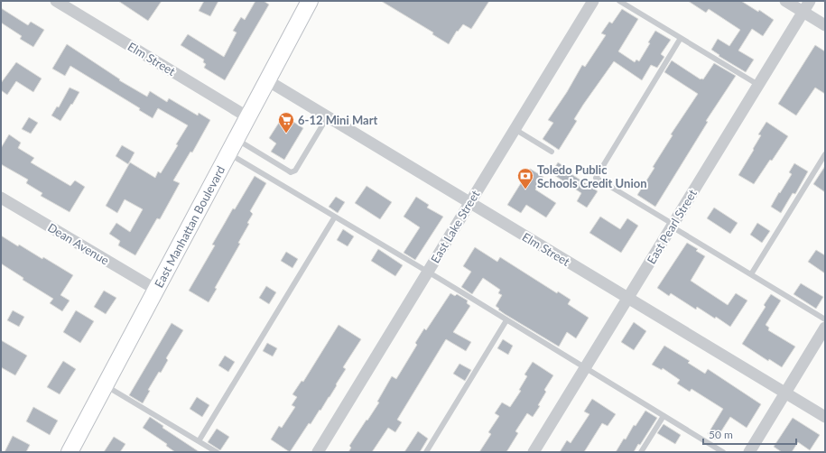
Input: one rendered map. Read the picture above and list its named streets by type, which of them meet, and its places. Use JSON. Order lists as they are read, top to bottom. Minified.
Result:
{"streets":{"main road":["East Manhattan Boulevard"],"street":["Elm Street","East Lake Street","East Pearl Street","Dean Avenue"]},"crossings":[["Elm Street","East Manhattan Boulevard"],["Elm Street","East Lake Street"],["Elm Street","East Pearl Street"],["East Manhattan Boulevard","Dean Avenue"]],"places":{"supermarket":["6-12 Mini Mart"],"bank":["Toledo Public Schools Credit Union"]},"scale_bar":"50 m"}
